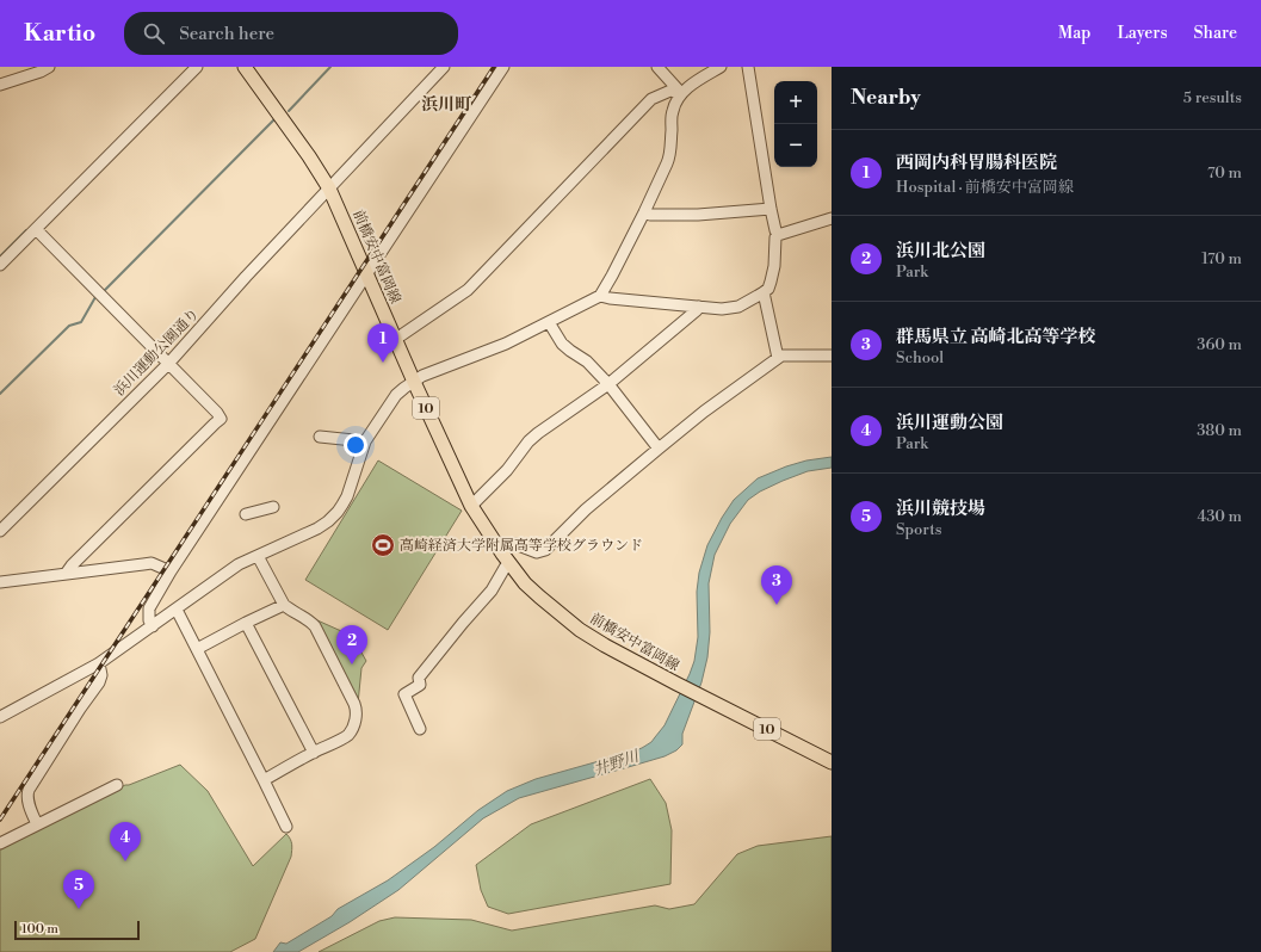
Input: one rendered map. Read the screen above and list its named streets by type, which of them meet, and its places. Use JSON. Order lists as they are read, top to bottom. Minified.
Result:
{"streets":{"main road":["前橋安中富岡線","10"],"street":["浜川運動公園通り"]},"crossings":[["前橋安中富岡線","浜川運動公園通り"]],"districts":["浜川町"],"water":["井野川"],"places":{"sports":["高崎経済大学附属高等学校グラウンド"]},"scale_bar":"100 m","page":{"header":"Kartio","search":"Search here","nav":["Map","Layers","Share"],"heading":["Nearby","5 results"],"map_buttons":["+","−"],"list":[{"mark":"1","name":"西岡内科胃腸科医院","note":"Hospital · 前橋安中富岡線","value":"70 m"},{"mark":"2","name":"浜川北公園","note":"Park","value":"170 m"},{"mark":"3","name":"群馬県立 高崎北高等学校","note":"School","value":"360 m"},{"mark":"4","name":"浜川運動公園","note":"Park","value":"380 m"},{"mark":"5","name":"浜川競技場","note":"Sports","value":"430 m"}],"pins":["1","3","2","4","5"],"scale":"100 m"}}
